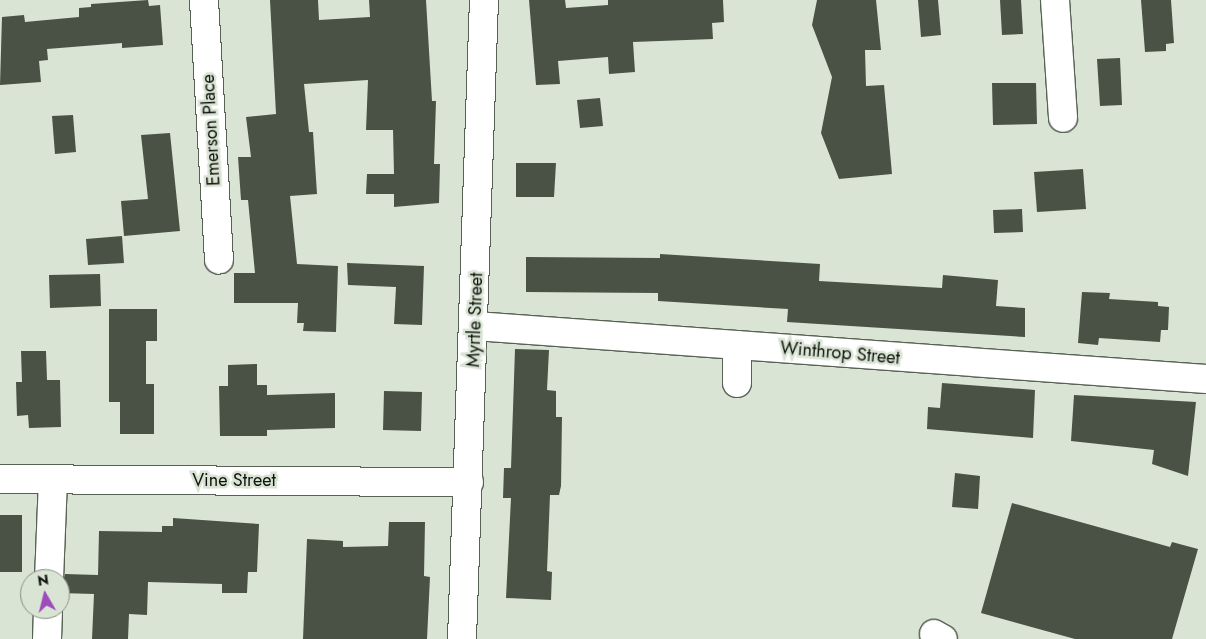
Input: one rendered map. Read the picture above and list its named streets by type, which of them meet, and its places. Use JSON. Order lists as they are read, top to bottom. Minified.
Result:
{"streets":{"street":["Emerson Place","Myrtle Street","Winthrop Street","Vine Street"]},"crossings":[["Myrtle Street","Winthrop Street"],["Myrtle Street","Vine Street"]],"north":"top"}
